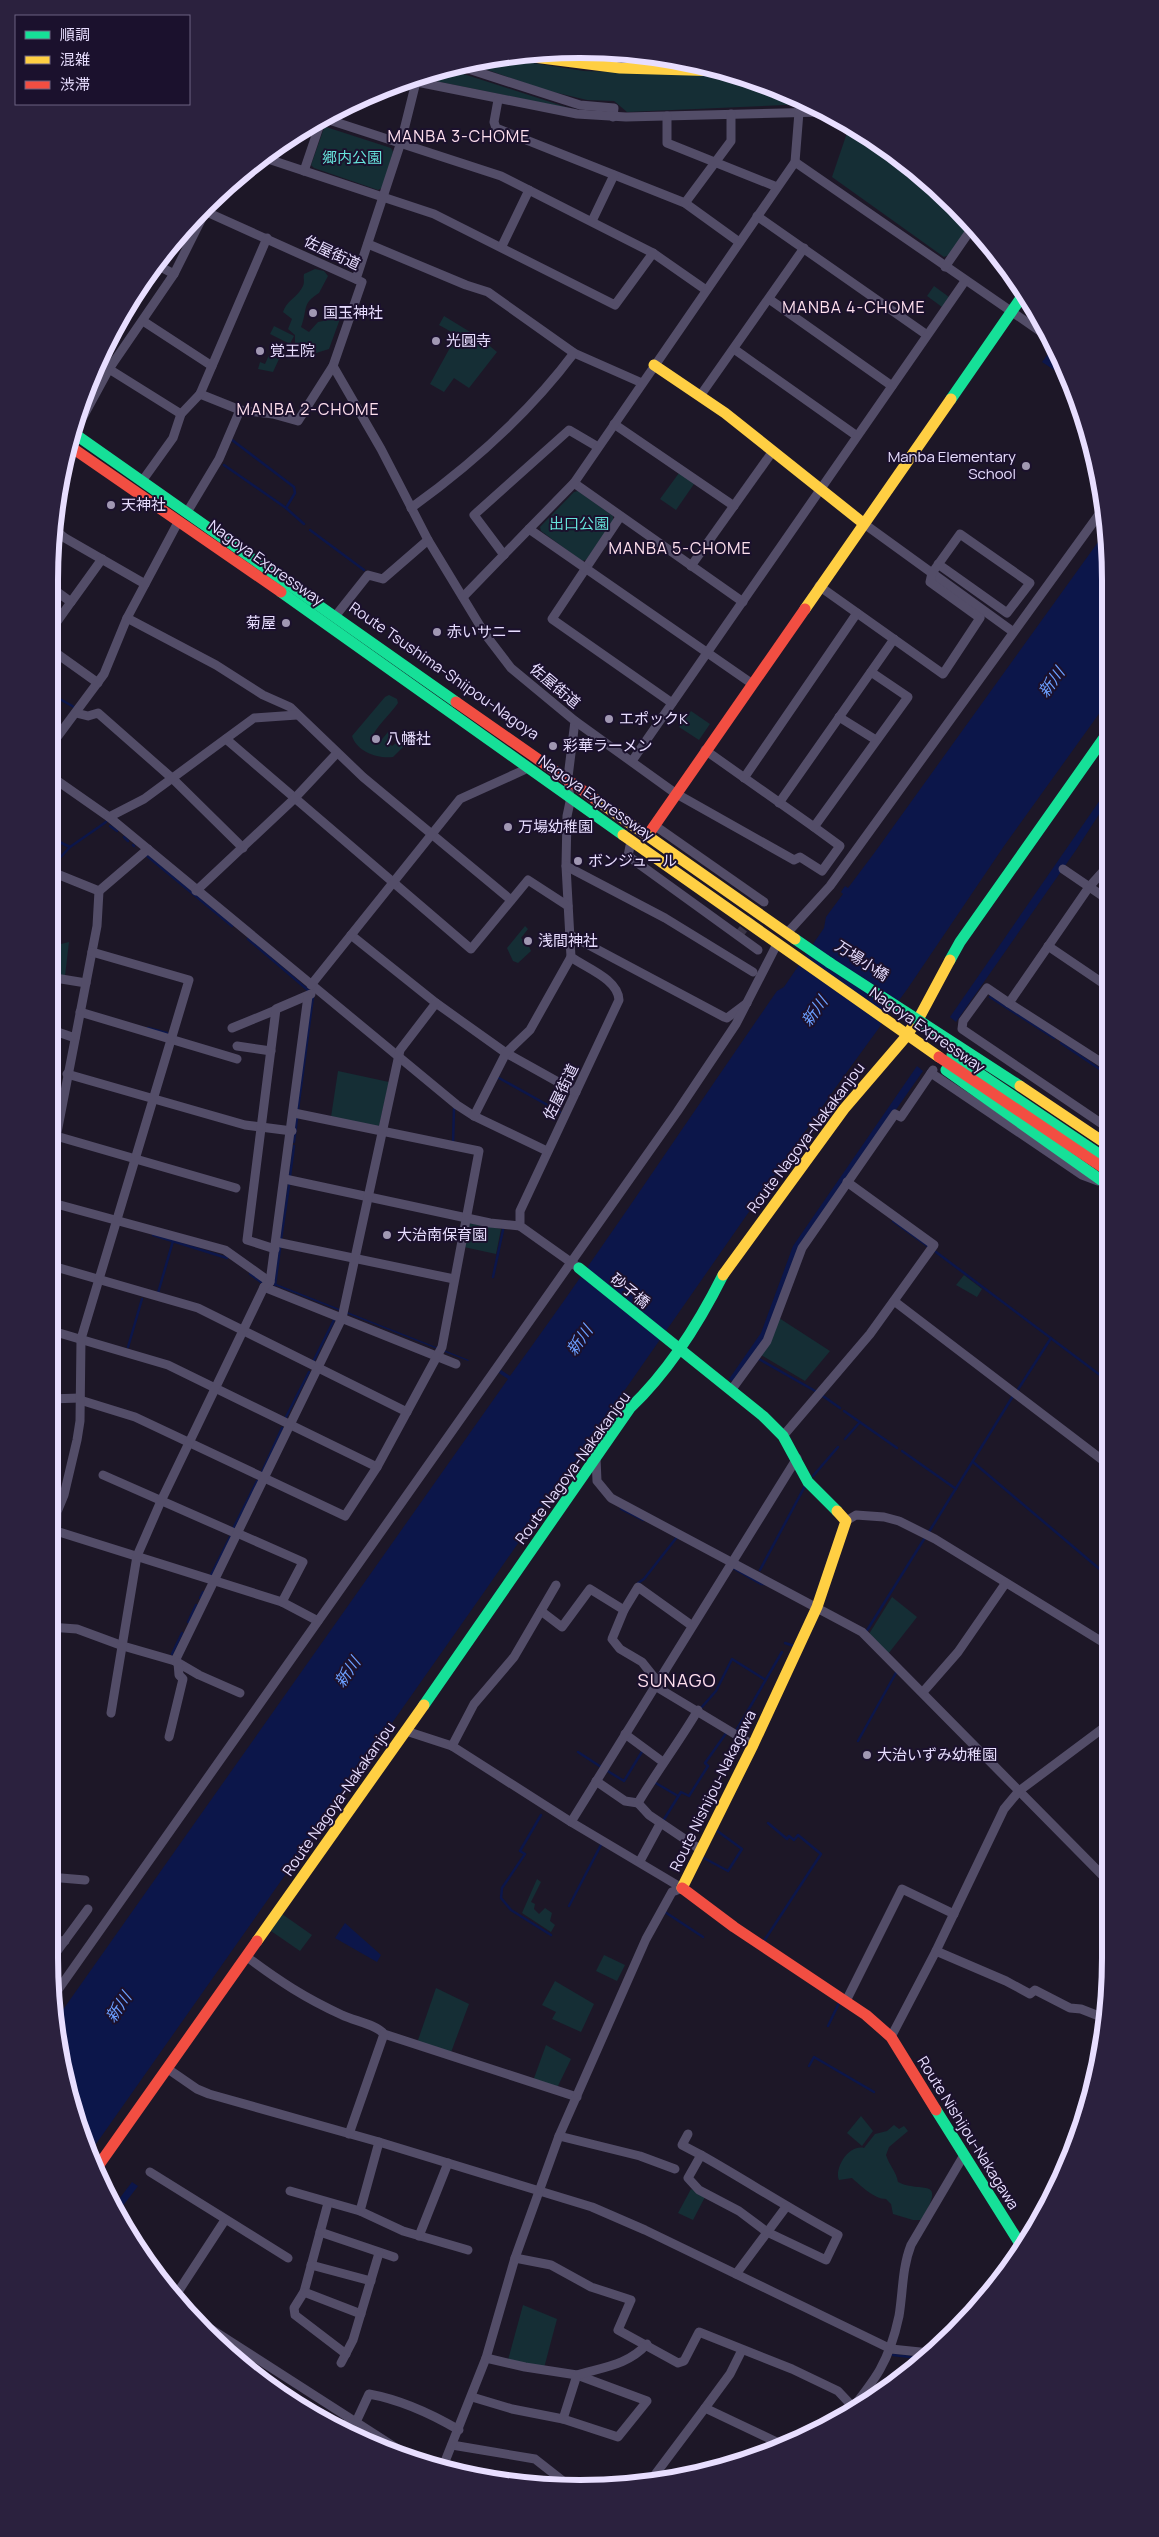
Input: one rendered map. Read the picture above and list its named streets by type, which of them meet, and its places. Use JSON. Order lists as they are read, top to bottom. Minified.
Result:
{"streets":{"main road":["Nagoya Expressway","Route Tsushima-Shiipou-Nagoya","万場小橋","Route Nagoya-Nakakanjou","砂子橋","Route Nishijou-Nakagawa"],"street":["佐屋街道"]},"crossings":[["佐屋街道","Route Tsushima-Shiipou-Nagoya"],["Route Tsushima-Shiipou-Nagoya","万場小橋"],["万場小橋","Route Nagoya-Nakakanjou"],["Route Nagoya-Nakakanjou","砂子橋"]],"districts":["MANBA 3-CHOME","MANBA 4-CHOME","MANBA 2-CHOME","MANBA 5-CHOME","SUNAGO"],"water":["新川"],"parks":["郷内公園","出口公園"],"places":["国玉神社","光圓寺","覚王院","Manba Elementary School","天神社","菊屋","赤いサニー","エポックK","八幡社","彩華ラーメン","万場幼稚園","ボンジュール","浅間神社","大治南保育園","大治いずみ幼稚園"],"legend":["順調","混雑","渋滞"]}
